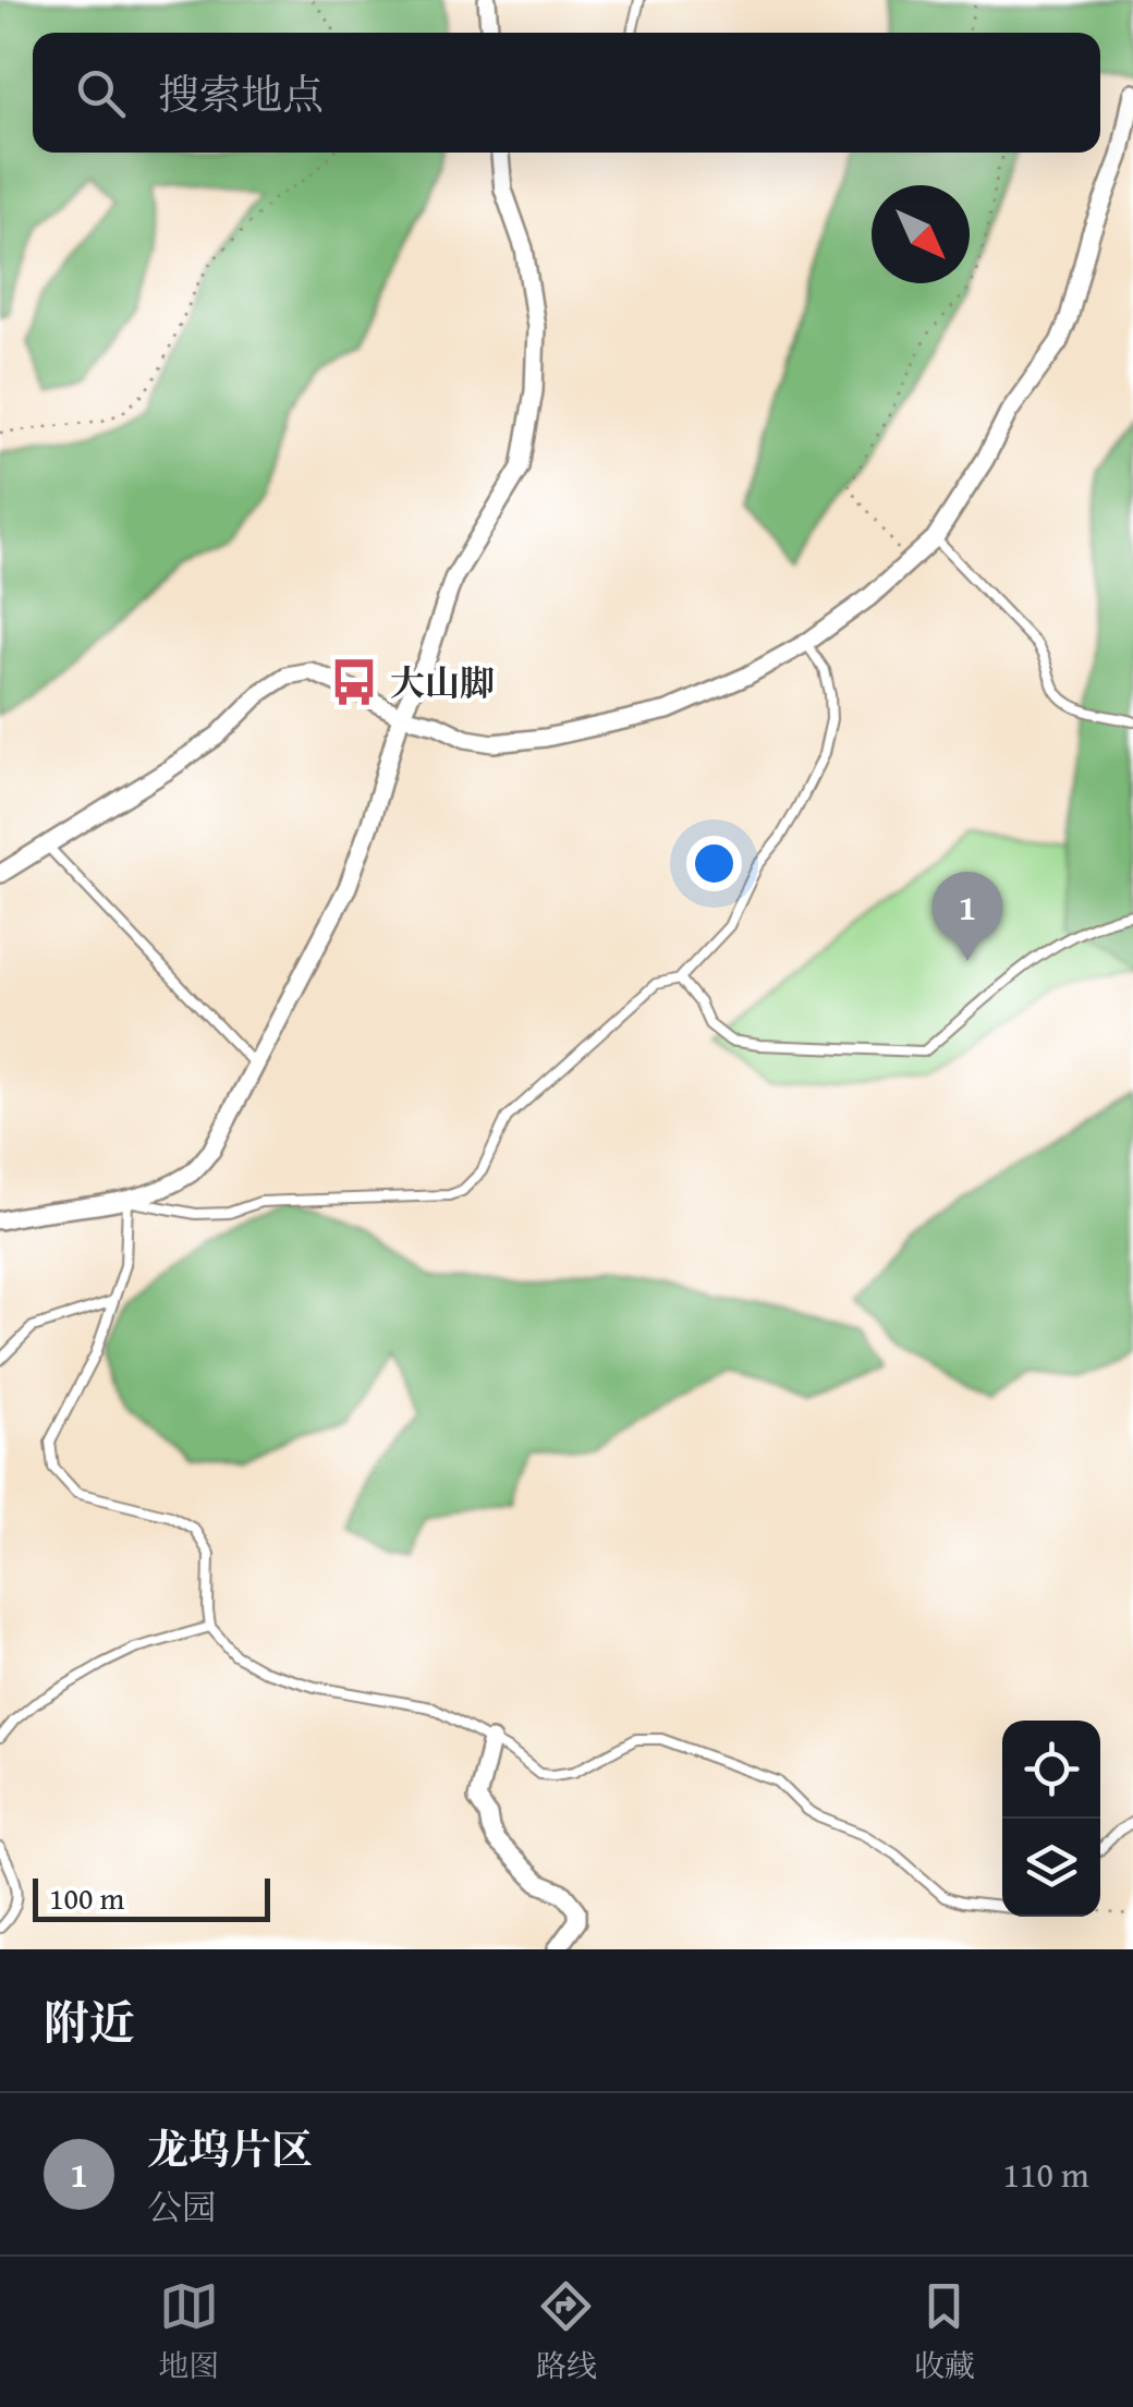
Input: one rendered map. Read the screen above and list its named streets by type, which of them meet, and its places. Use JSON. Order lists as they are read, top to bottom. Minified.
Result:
{"places":{"bus stop":["大山脚"]},"scale_bar":"100 m","north":"bottom right","page":{"search":"搜索地点","pins":"1","scale":"100 m","heading":"附近","list":[{"mark":"1","name":"龙坞片区","note":"公园","value":"110 m"}],"nav":["地图","路线","收藏"]}}
